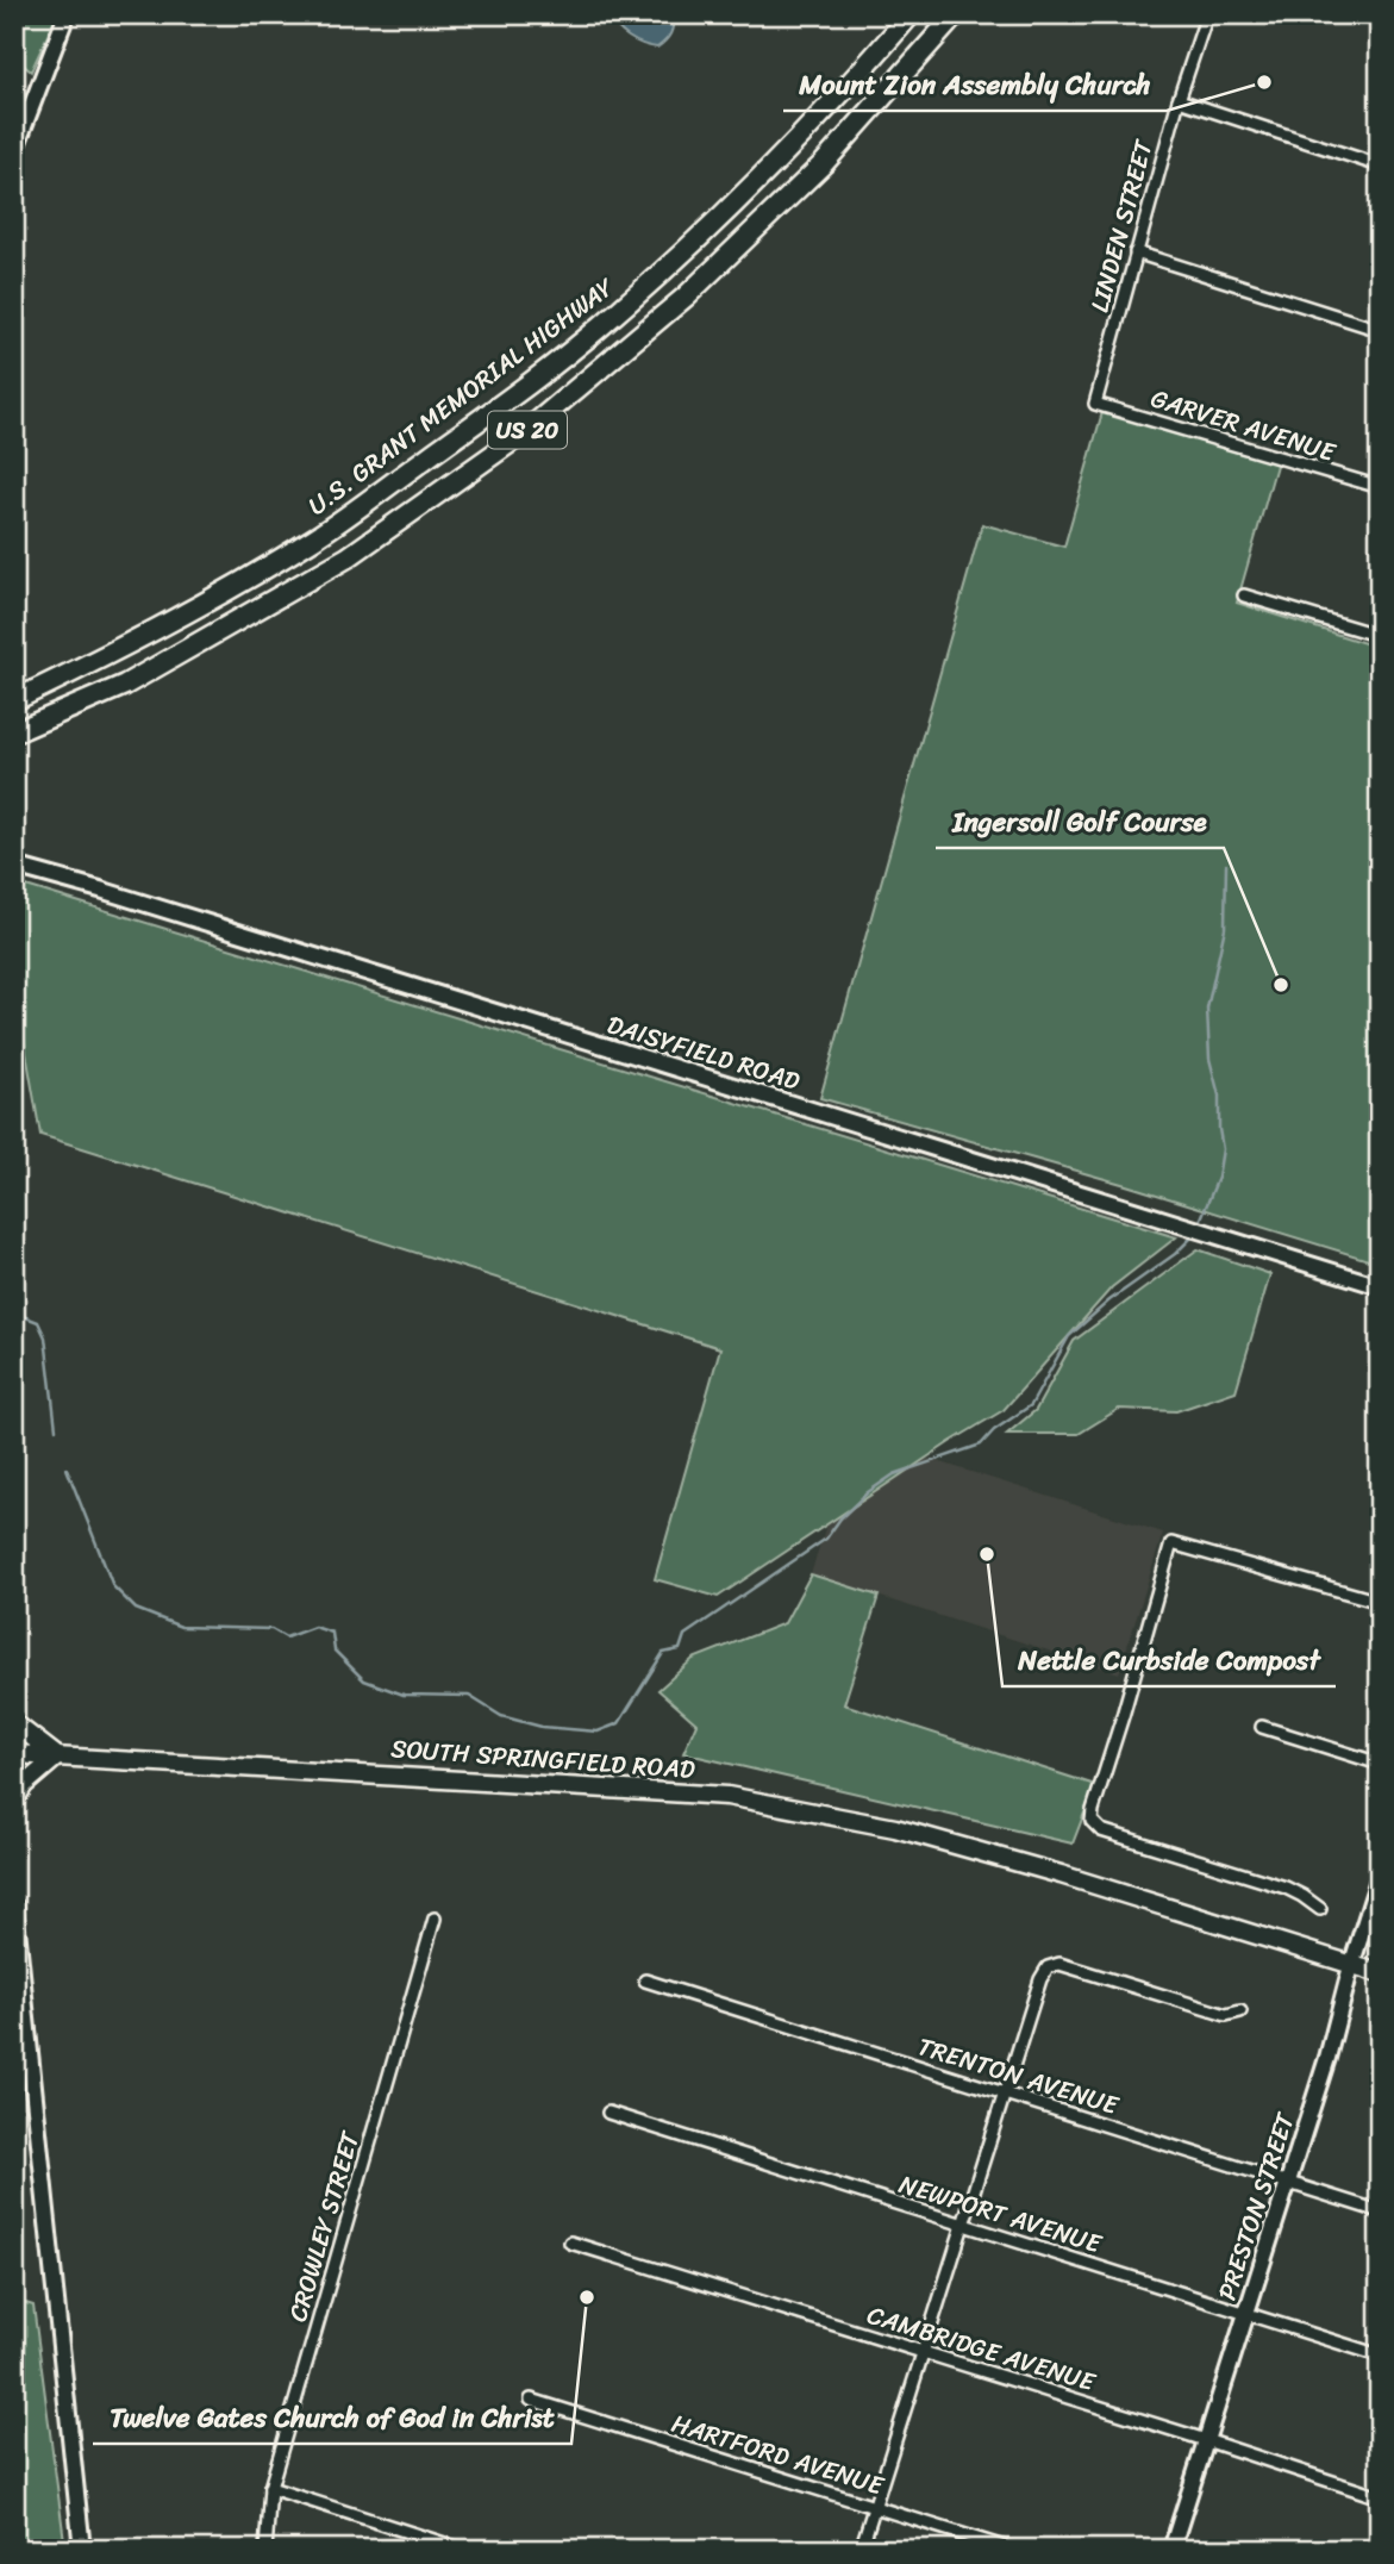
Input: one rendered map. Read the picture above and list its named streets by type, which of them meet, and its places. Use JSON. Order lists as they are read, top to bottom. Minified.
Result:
{"streets":{"highway":["U.S. GRANT MEMORIAL HIGHWAY","US 20"],"main road":["SOUTH SPRINGFIELD ROAD"],"street":["LINDEN STREET","GARVER AVENUE","DAISYFIELD ROAD","TRENTON AVENUE","PRESTON STREET","NEWPORT AVENUE","CROWLEY STREET","CAMBRIDGE AVENUE","HARTFORD AVENUE"]},"crossings":[["LINDEN STREET","GARVER AVENUE"],["SOUTH SPRINGFIELD ROAD","PRESTON STREET"],["TRENTON AVENUE","PRESTON STREET"],["PRESTON STREET","NEWPORT AVENUE"],["PRESTON STREET","CAMBRIDGE AVENUE"]],"places":["Mount Zion Assembly Church","Ingersoll Golf Course","Nettle Curbside Compost","Twelve Gates Church of God in Christ"]}
